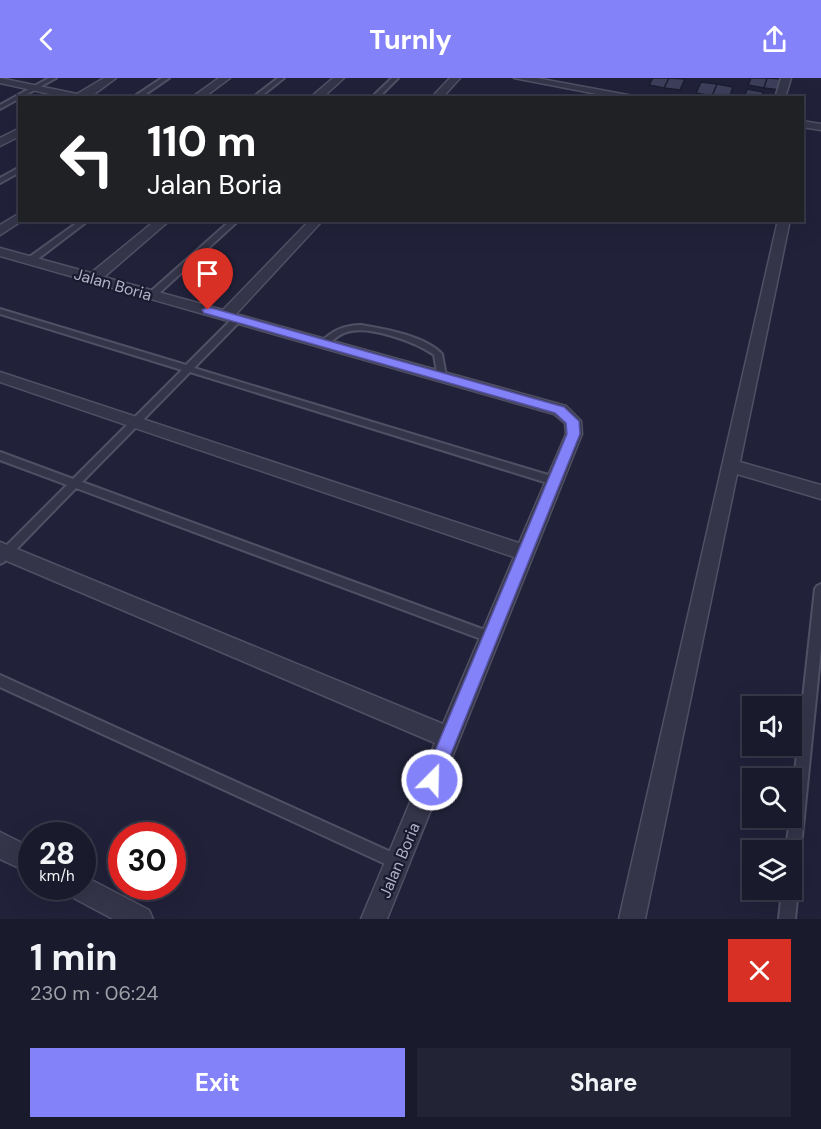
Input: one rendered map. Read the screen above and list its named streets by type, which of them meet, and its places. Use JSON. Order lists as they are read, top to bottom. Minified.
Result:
{"streets":{"street":["Jalan Boria"]},"page":{"header":"Turnly","turn":["110 m","Jalan Boria"],"speed":"28 km/h","limit":"30","heading":["1 min","230 m · 06:24"],"buttons":["Exit","Share"]}}
